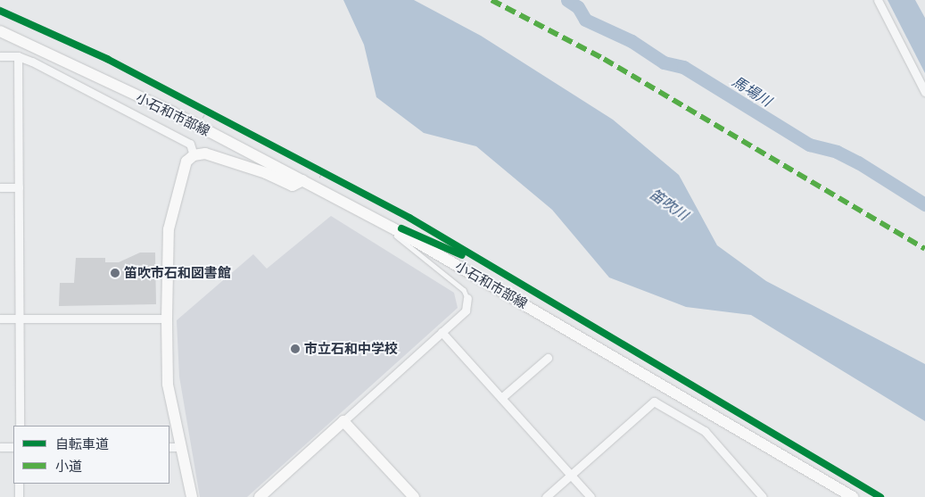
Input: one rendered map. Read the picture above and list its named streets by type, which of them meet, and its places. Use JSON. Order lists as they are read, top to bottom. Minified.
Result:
{"streets":{"main road":["小石和市部線"]},"water":["馬場川","笛吹川"],"places":["笛吹市石和図書館","市立石和中学校"],"legend":["自転車道","小道"]}
